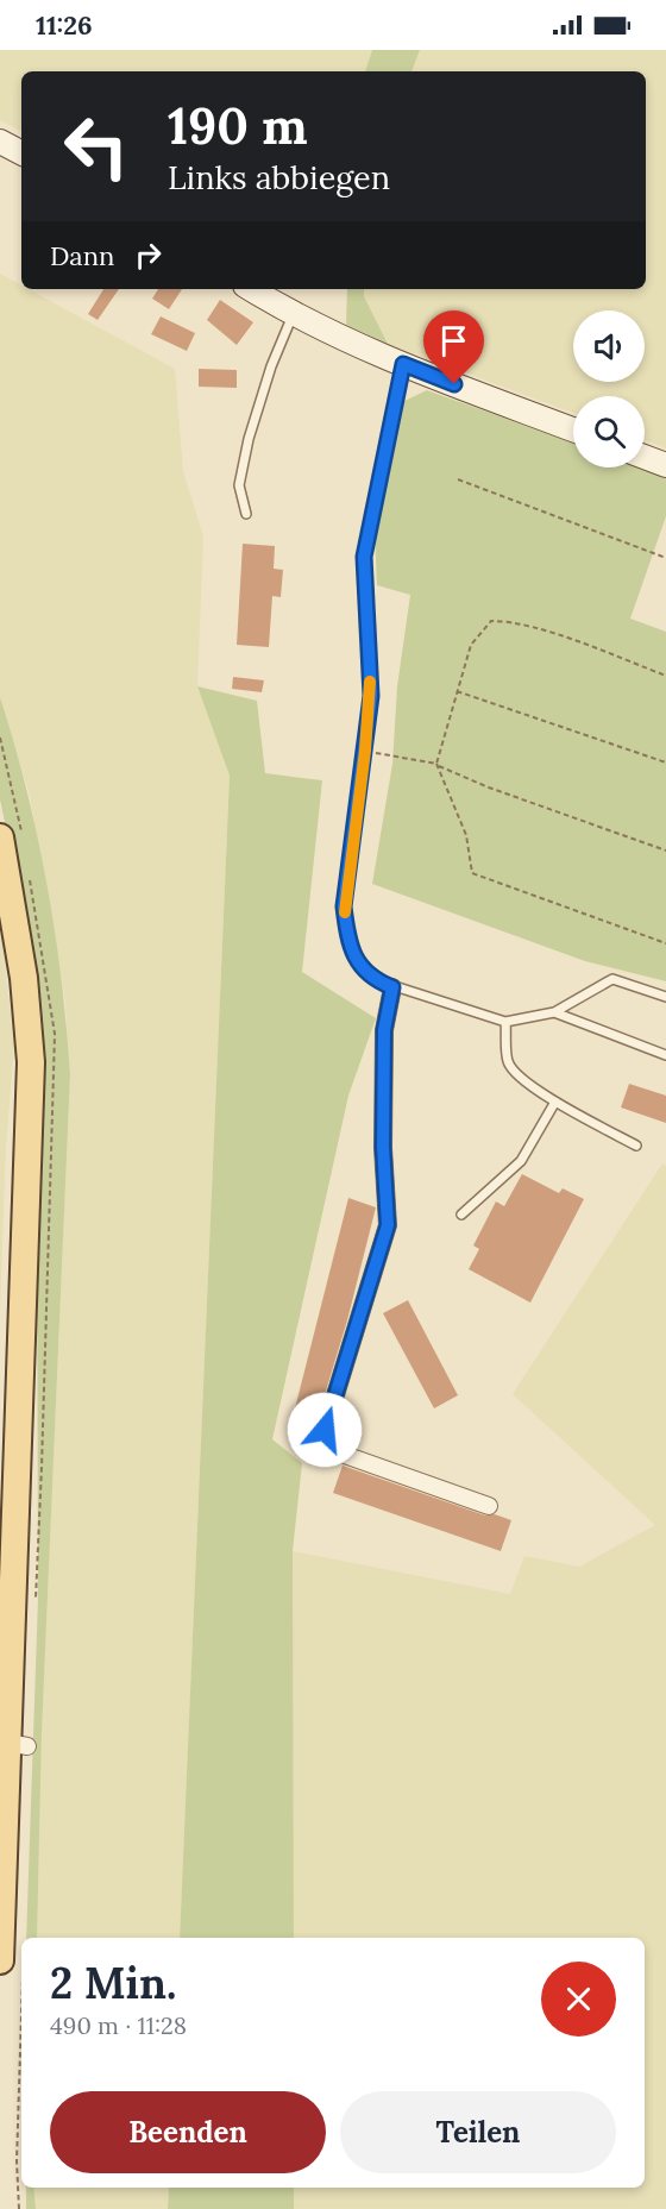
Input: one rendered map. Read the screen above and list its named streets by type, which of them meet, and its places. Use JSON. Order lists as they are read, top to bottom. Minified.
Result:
{"page":{"status":"11:26","turn":["190 m","Links abbiegen"],"then":"Dann","heading":["2 Min.","490 m · 11:28"],"buttons":["Beenden","Teilen"]}}
